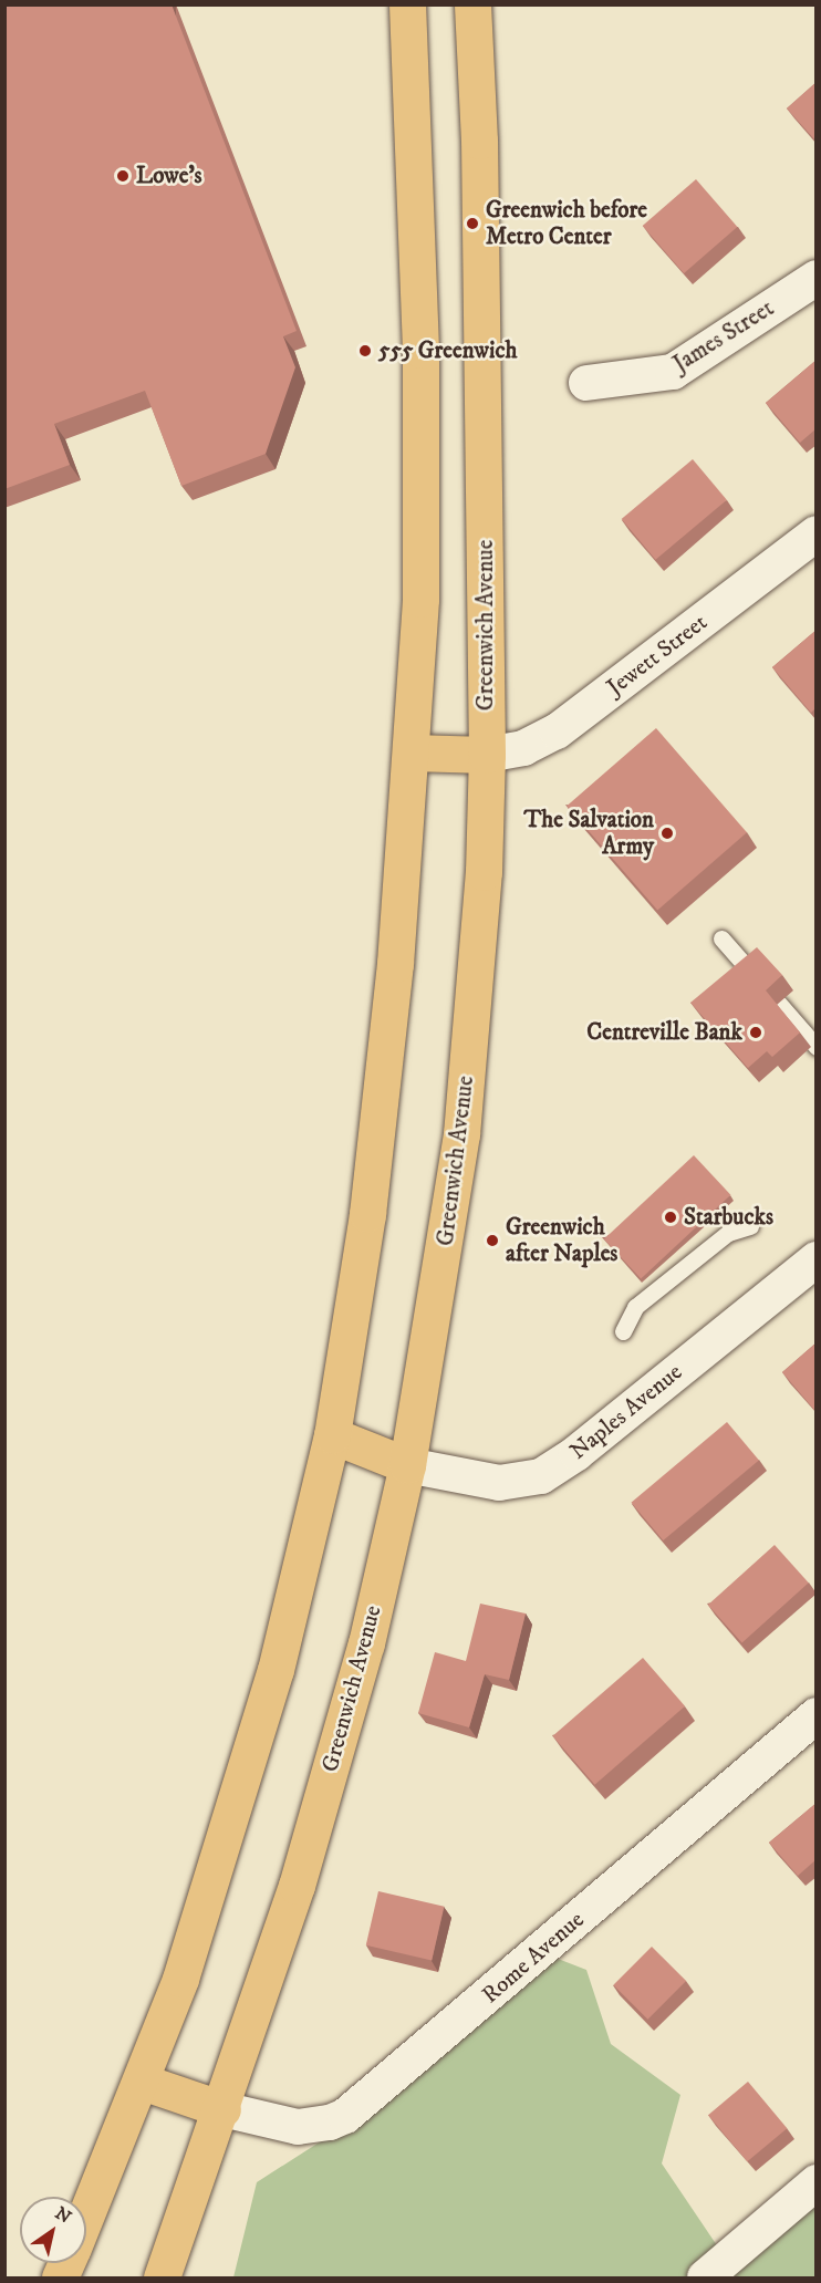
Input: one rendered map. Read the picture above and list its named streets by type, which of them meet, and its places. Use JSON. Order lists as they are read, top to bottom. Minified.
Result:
{"streets":{"main road":["Greenwich Avenue"],"street":["James Street","Jewett Street","Naples Avenue","Rome Avenue"]},"crossings":[["Greenwich Avenue","Jewett Street"],["Greenwich Avenue","Naples Avenue"],["Greenwich Avenue","Rome Avenue"]],"places":["Lowe's","Greenwich before Metro Center","555 Greenwich","The Salvation Army","Centreville Bank","Starbucks","Greenwich after Naples"],"north":"top right"}
